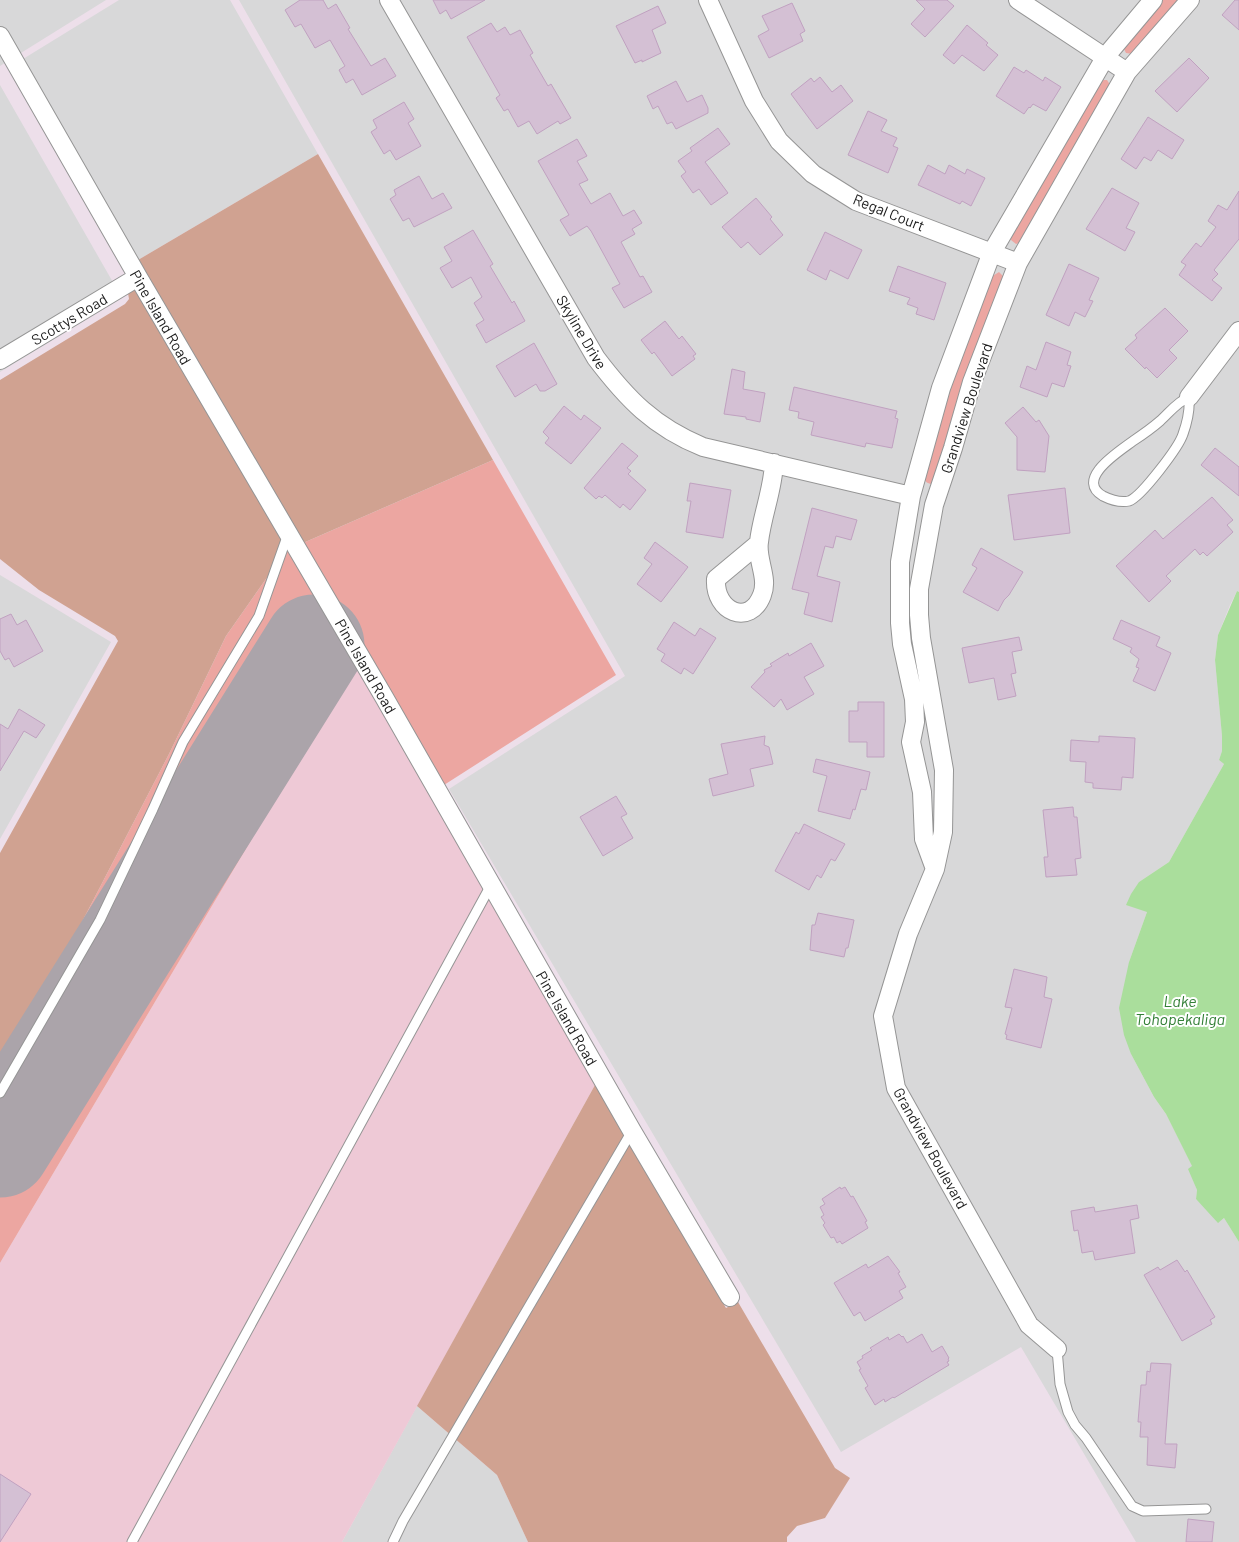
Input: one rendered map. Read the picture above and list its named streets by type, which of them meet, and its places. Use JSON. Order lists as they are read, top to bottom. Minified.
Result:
{"streets":{"street":["Regal Court","Pine Island Road","Scottys Road","Skyline Drive","Grandview Boulevard"]},"crossings":[["Regal Court","Grandview Boulevard"],["Pine Island Road","Scottys Road"],["Skyline Drive","Grandview Boulevard"]],"water":["Lake Tohopekaliga"]}
